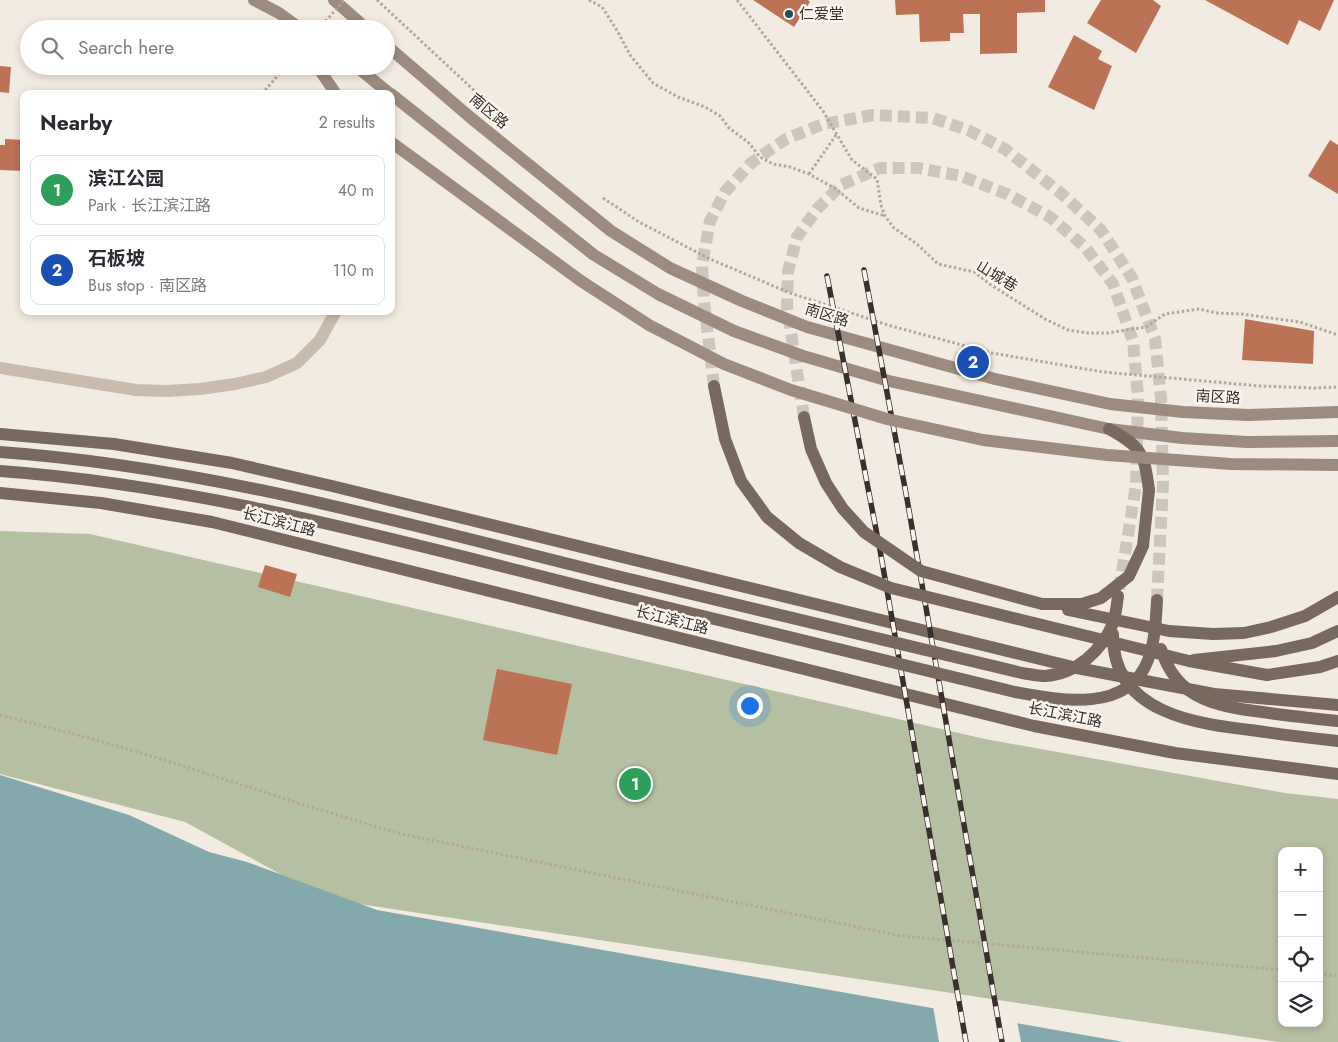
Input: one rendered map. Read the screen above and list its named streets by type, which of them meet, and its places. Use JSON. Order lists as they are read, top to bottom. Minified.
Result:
{"streets":{"main road":["南区路","长江滨江路"],"path":["山城巷"]},"places":["仁爱堂"],"page":{"search":"Search here","heading":["Nearby","2 results"],"list":[{"mark":"1","name":"滨江公园","note":"Park · 长江滨江路","value":"40 m"},{"mark":"2","name":"石板坡","note":"Bus stop · 南区路","value":"110 m"}],"pins":["2","1"],"map_buttons":["+","−"]}}
